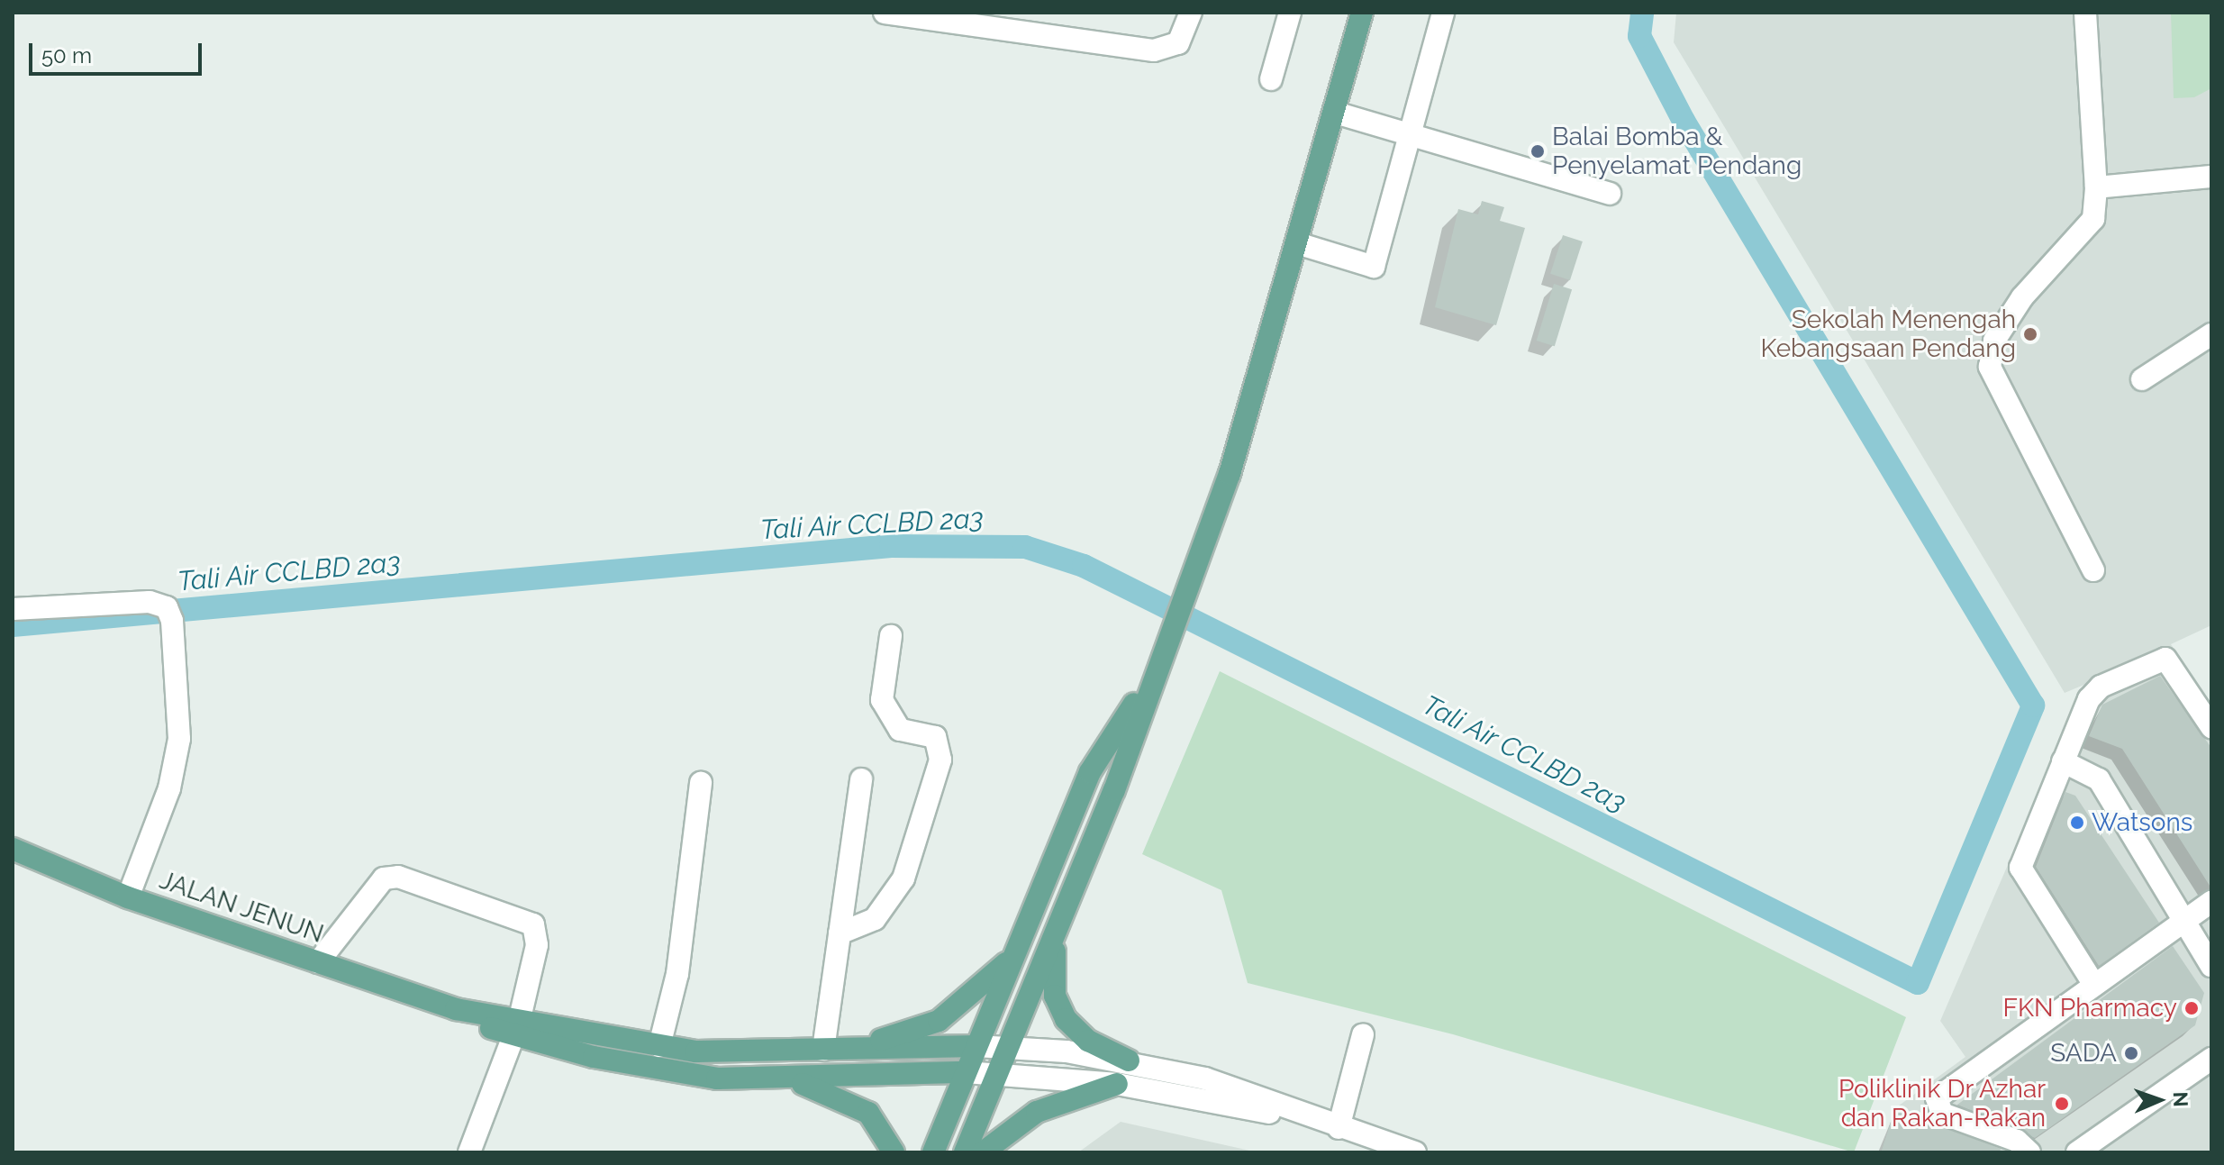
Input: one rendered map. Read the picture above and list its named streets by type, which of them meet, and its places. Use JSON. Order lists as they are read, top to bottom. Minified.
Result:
{"streets":{"main road":["JALAN JENUN"]},"water":["Tali Air CCLBD 2a3"],"places":["Balai Bomba & Penyelamat Pendang","Sekolah Menengah Kebangsaan Pendang","Watsons","FKN Pharmacy","SADA","Poliklinik Dr Azhar dan Rakan-Rakan"],"scale_bar":"50 m","north":"right"}
